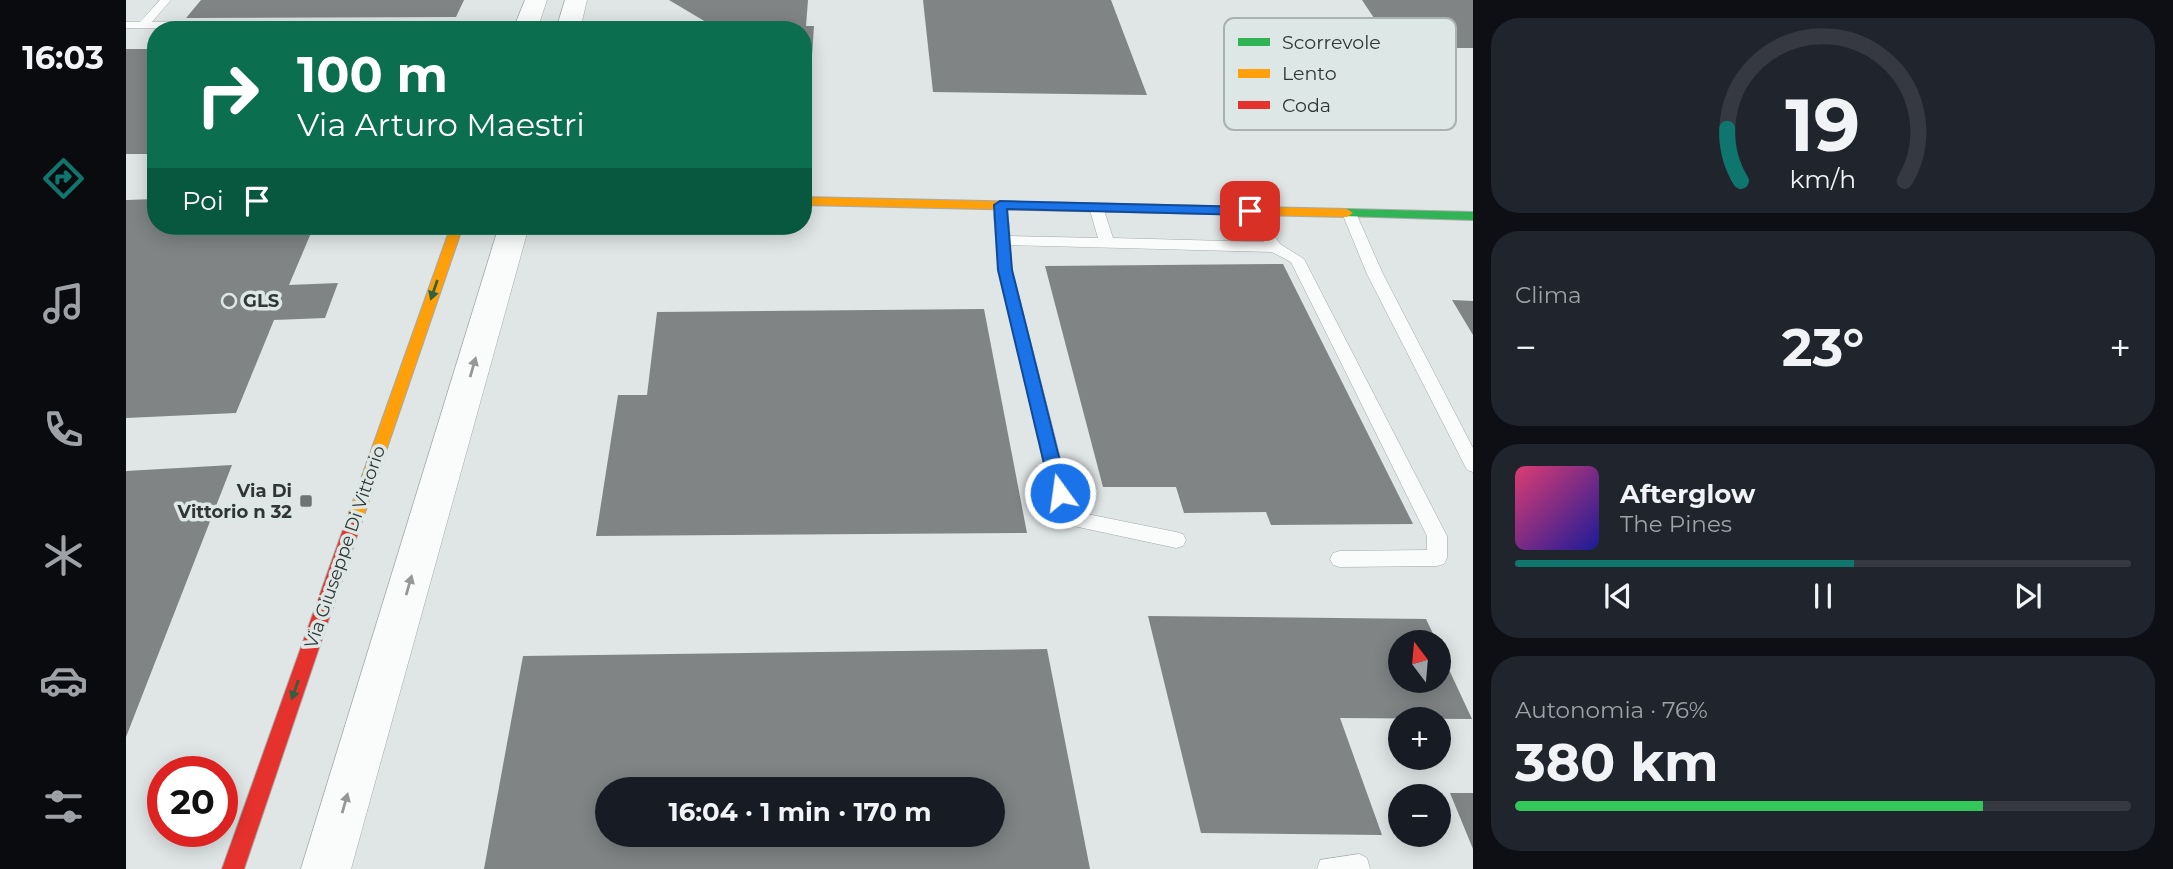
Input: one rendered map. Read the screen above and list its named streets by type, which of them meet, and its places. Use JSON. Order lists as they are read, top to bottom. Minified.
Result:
{"streets":{"street":["Via Giuseppe Di Vittorio"]},"places":{"other":["GLS"],"transit":["Via Di Vittorio n 32"]},"legend":["Scorrevole","Lento","Coda"],"north":"top","page":{"tabs":"16:03","turn":["100 m","Via Arturo Maestri"],"then":"Poi","tile":["Clima",["Autonomia · 76%","380 km"]],"heat":["−","23°","+"],"song":["Afterglow","The Pines"],"map_buttons":["+","−"],"limit":"20","trip":"16:04 · 1 min · 170 m","gauge":["19","km/h"]}}
